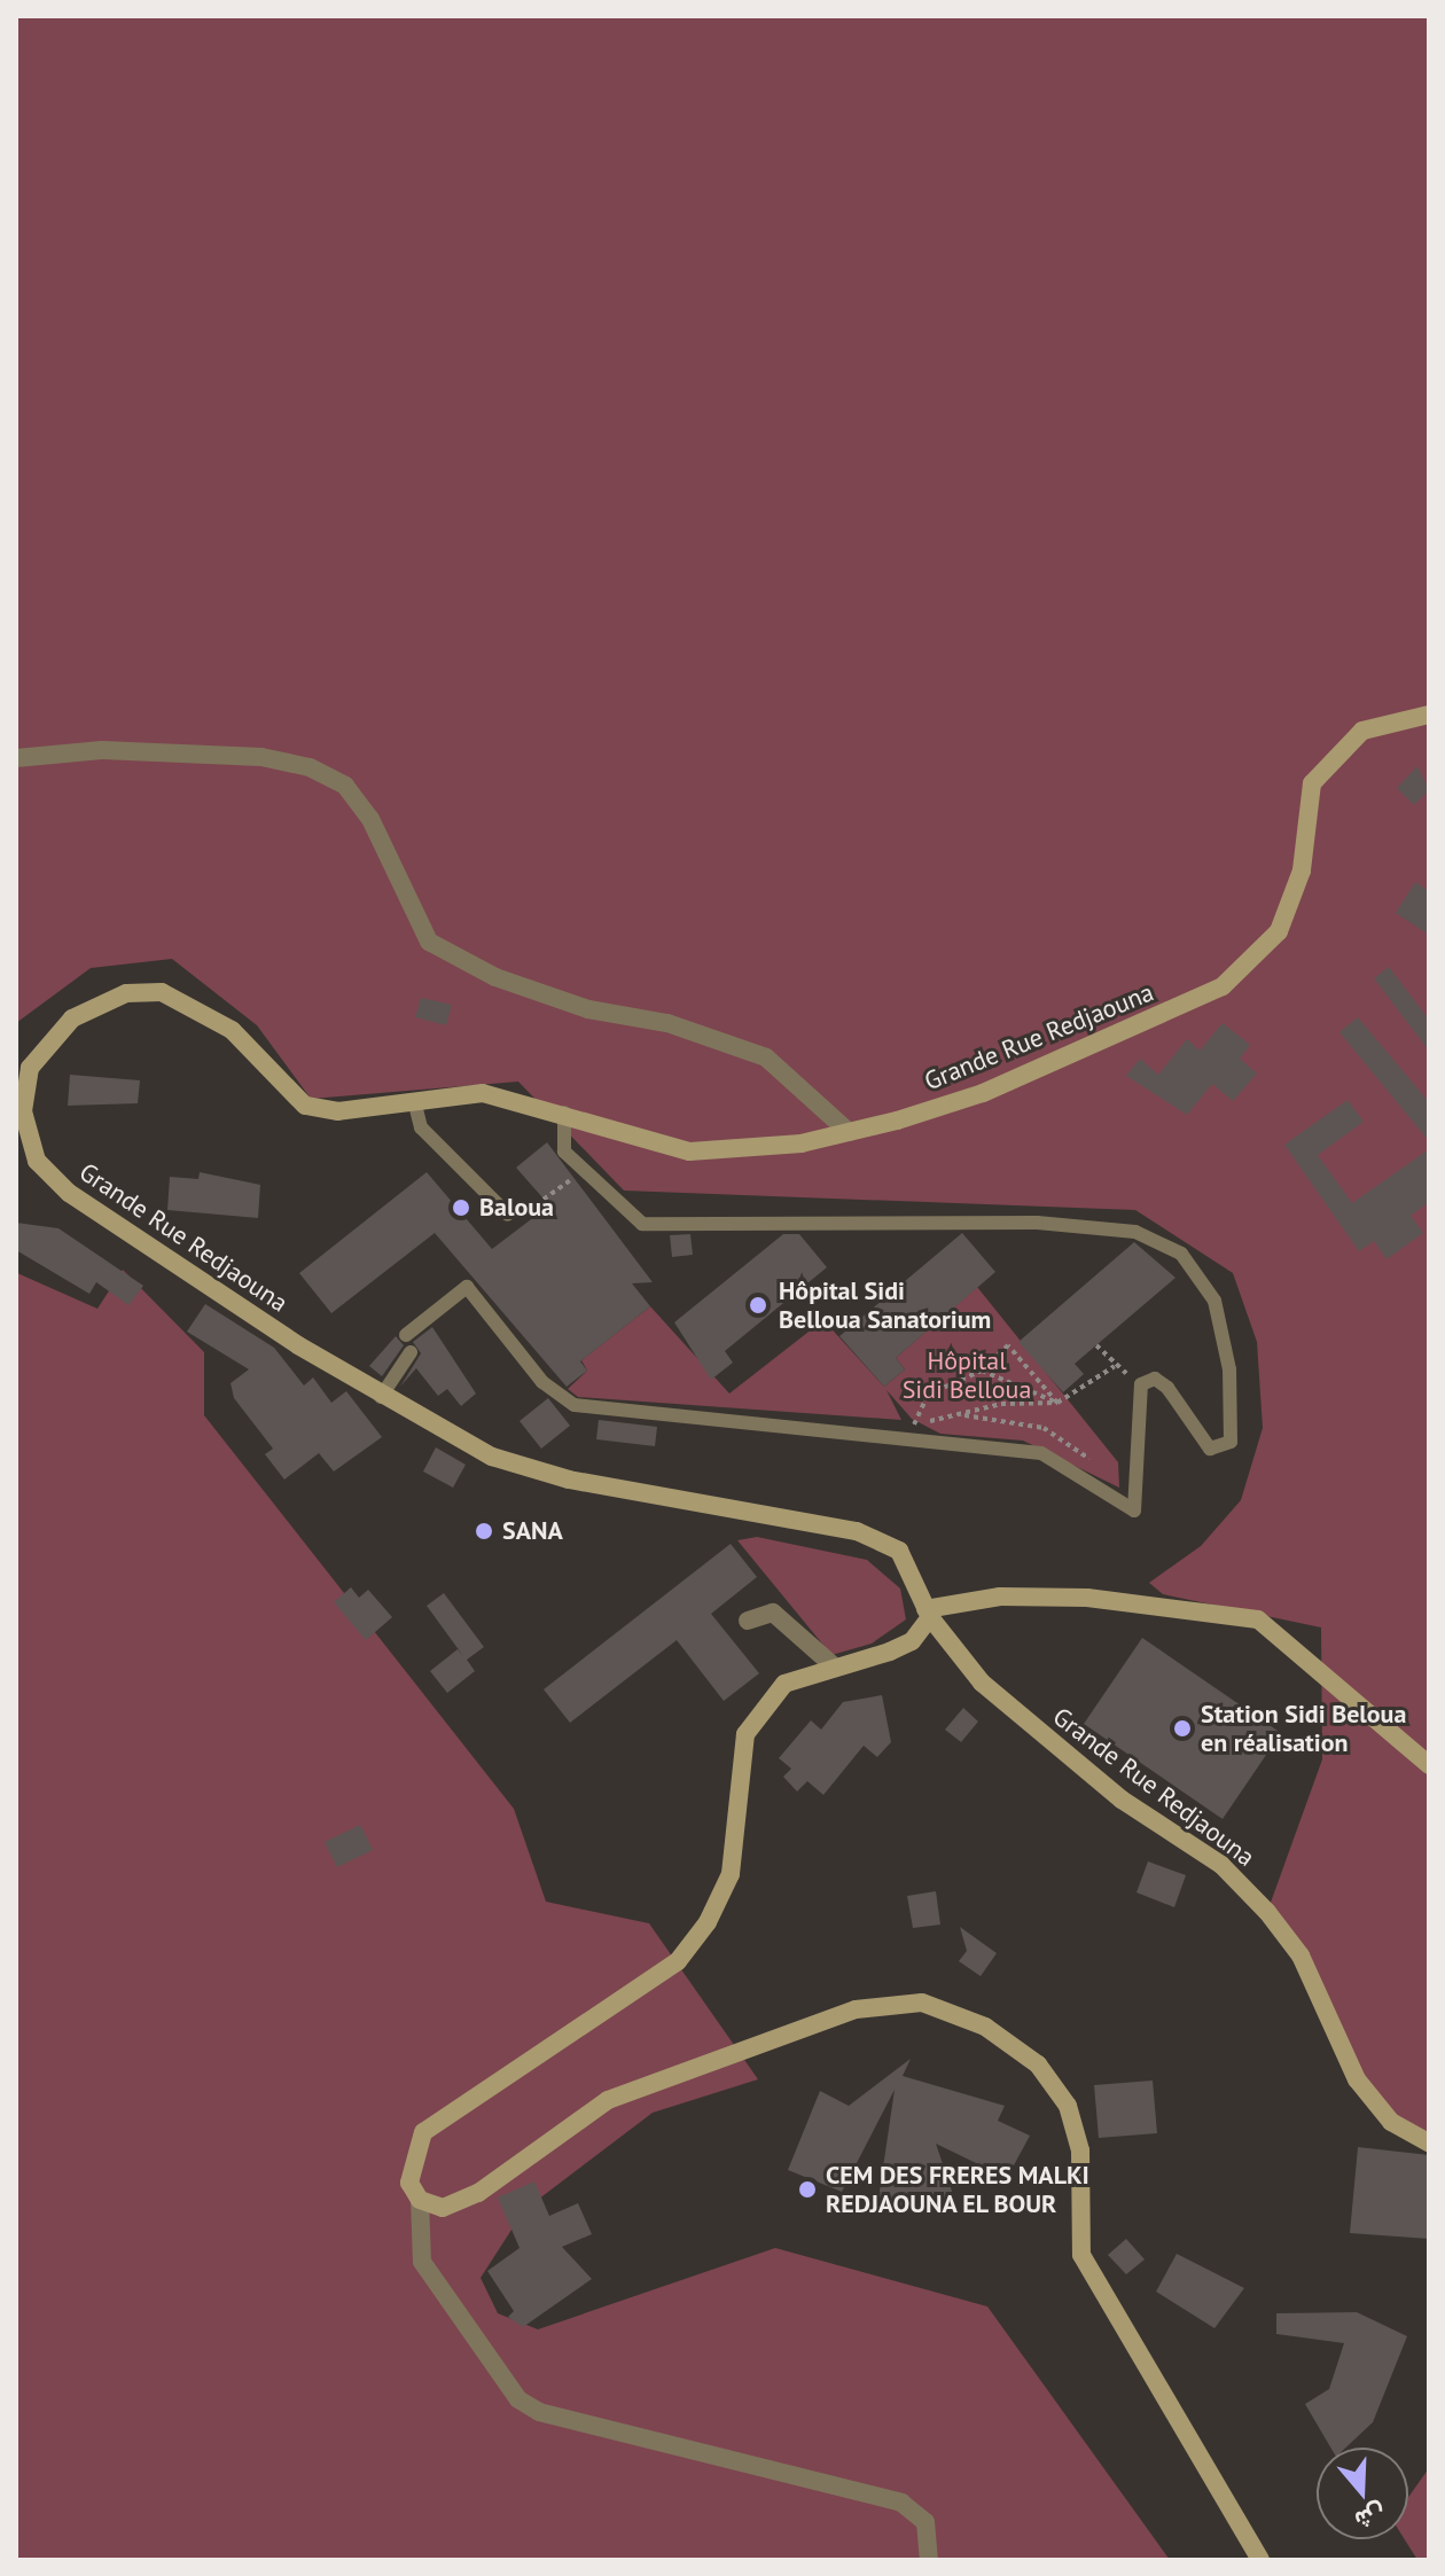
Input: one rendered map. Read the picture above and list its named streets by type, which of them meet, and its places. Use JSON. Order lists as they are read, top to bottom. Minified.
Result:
{"streets":{"street":["Grande Rue Redjaouna"]},"parks":["Hôpital Sidi Belloua"],"places":["Baloua","Hôpital Sidi Belloua Sanatorium","SANA","Station Sidi Beloua en réalisation","CEM DES FRERES MALKI REDJAOUNA EL BOUR"],"north":"bottom"}
